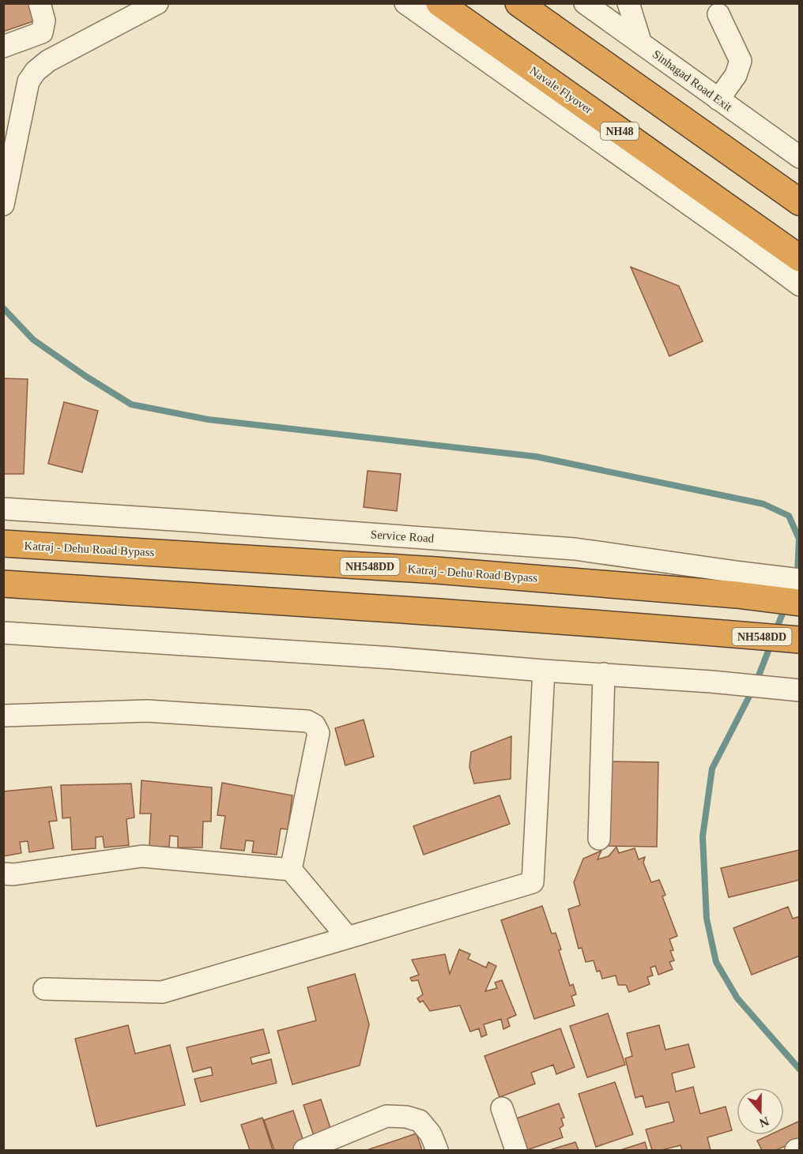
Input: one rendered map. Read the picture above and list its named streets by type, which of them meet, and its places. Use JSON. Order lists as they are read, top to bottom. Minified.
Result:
{"streets":{"highway":["Navale Flyover","NH48","Katraj - Dehu Road Bypass","NH548DD"],"street":["Sinhagad Road Exit","Service Road"]},"crossings":[["Service Road","Katraj - Dehu Road Bypass"]],"north":"bottom"}
